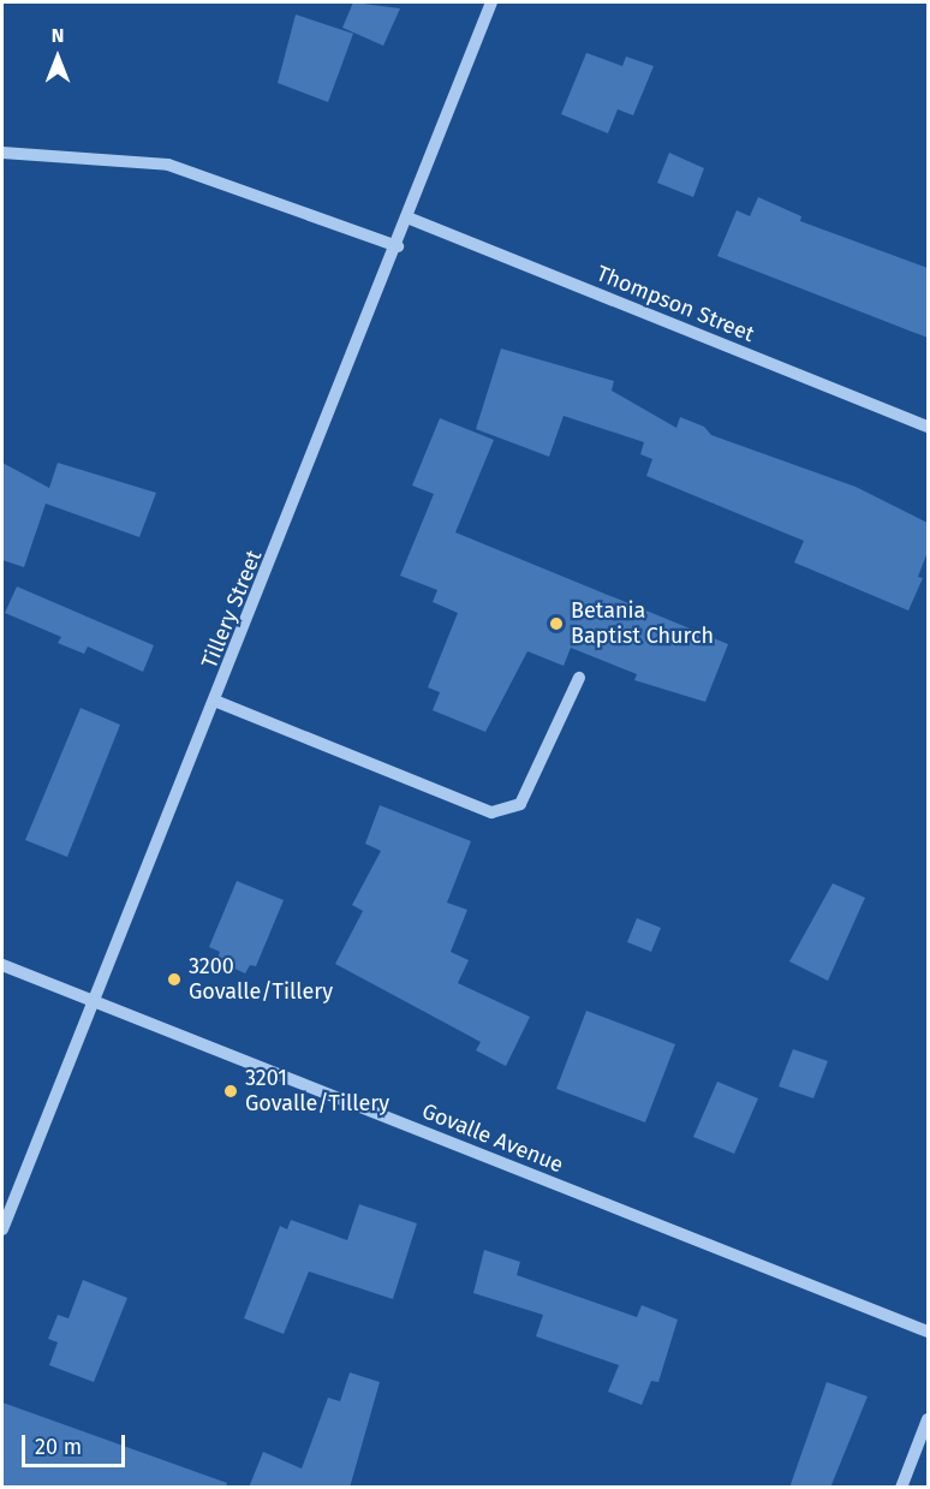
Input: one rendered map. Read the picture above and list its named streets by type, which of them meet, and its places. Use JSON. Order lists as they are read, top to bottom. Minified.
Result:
{"streets":{"street":["Thompson Street","Tillery Street","Govalle Avenue"]},"crossings":[["Thompson Street","Tillery Street"],["Tillery Street","Govalle Avenue"]],"places":["Betania Baptist Church","3200 Govalle/Tillery","3201 Govalle/Tillery"],"scale_bar":"20 m","north":"top"}
